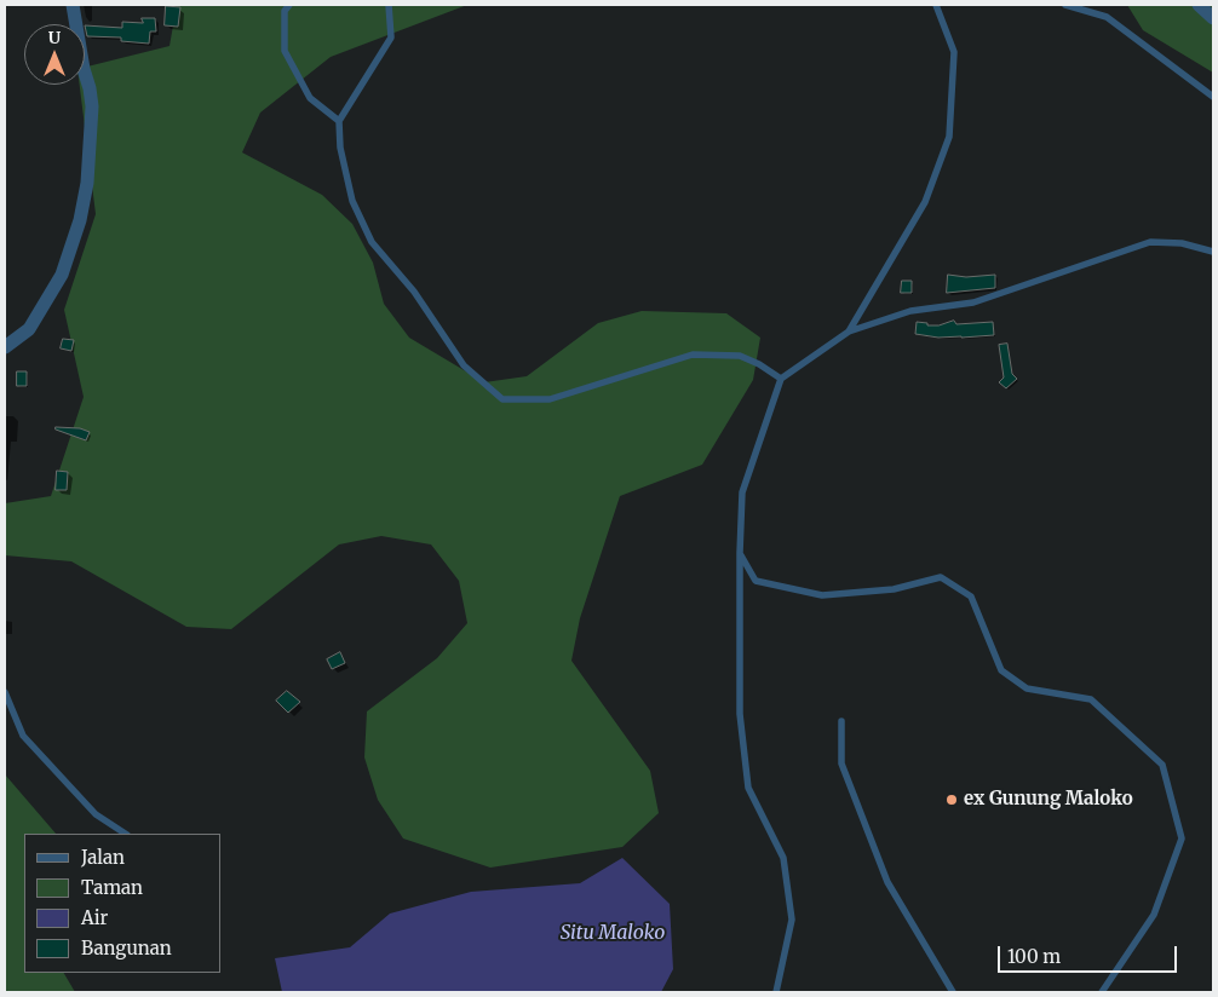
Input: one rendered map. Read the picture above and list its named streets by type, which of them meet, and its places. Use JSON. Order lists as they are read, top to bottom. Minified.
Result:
{"water":["Situ Maloko"],"places":["ex Gunung Maloko"],"legend":["Jalan","Taman","Air","Bangunan"],"scale_bar":"100 m","north":"top"}
